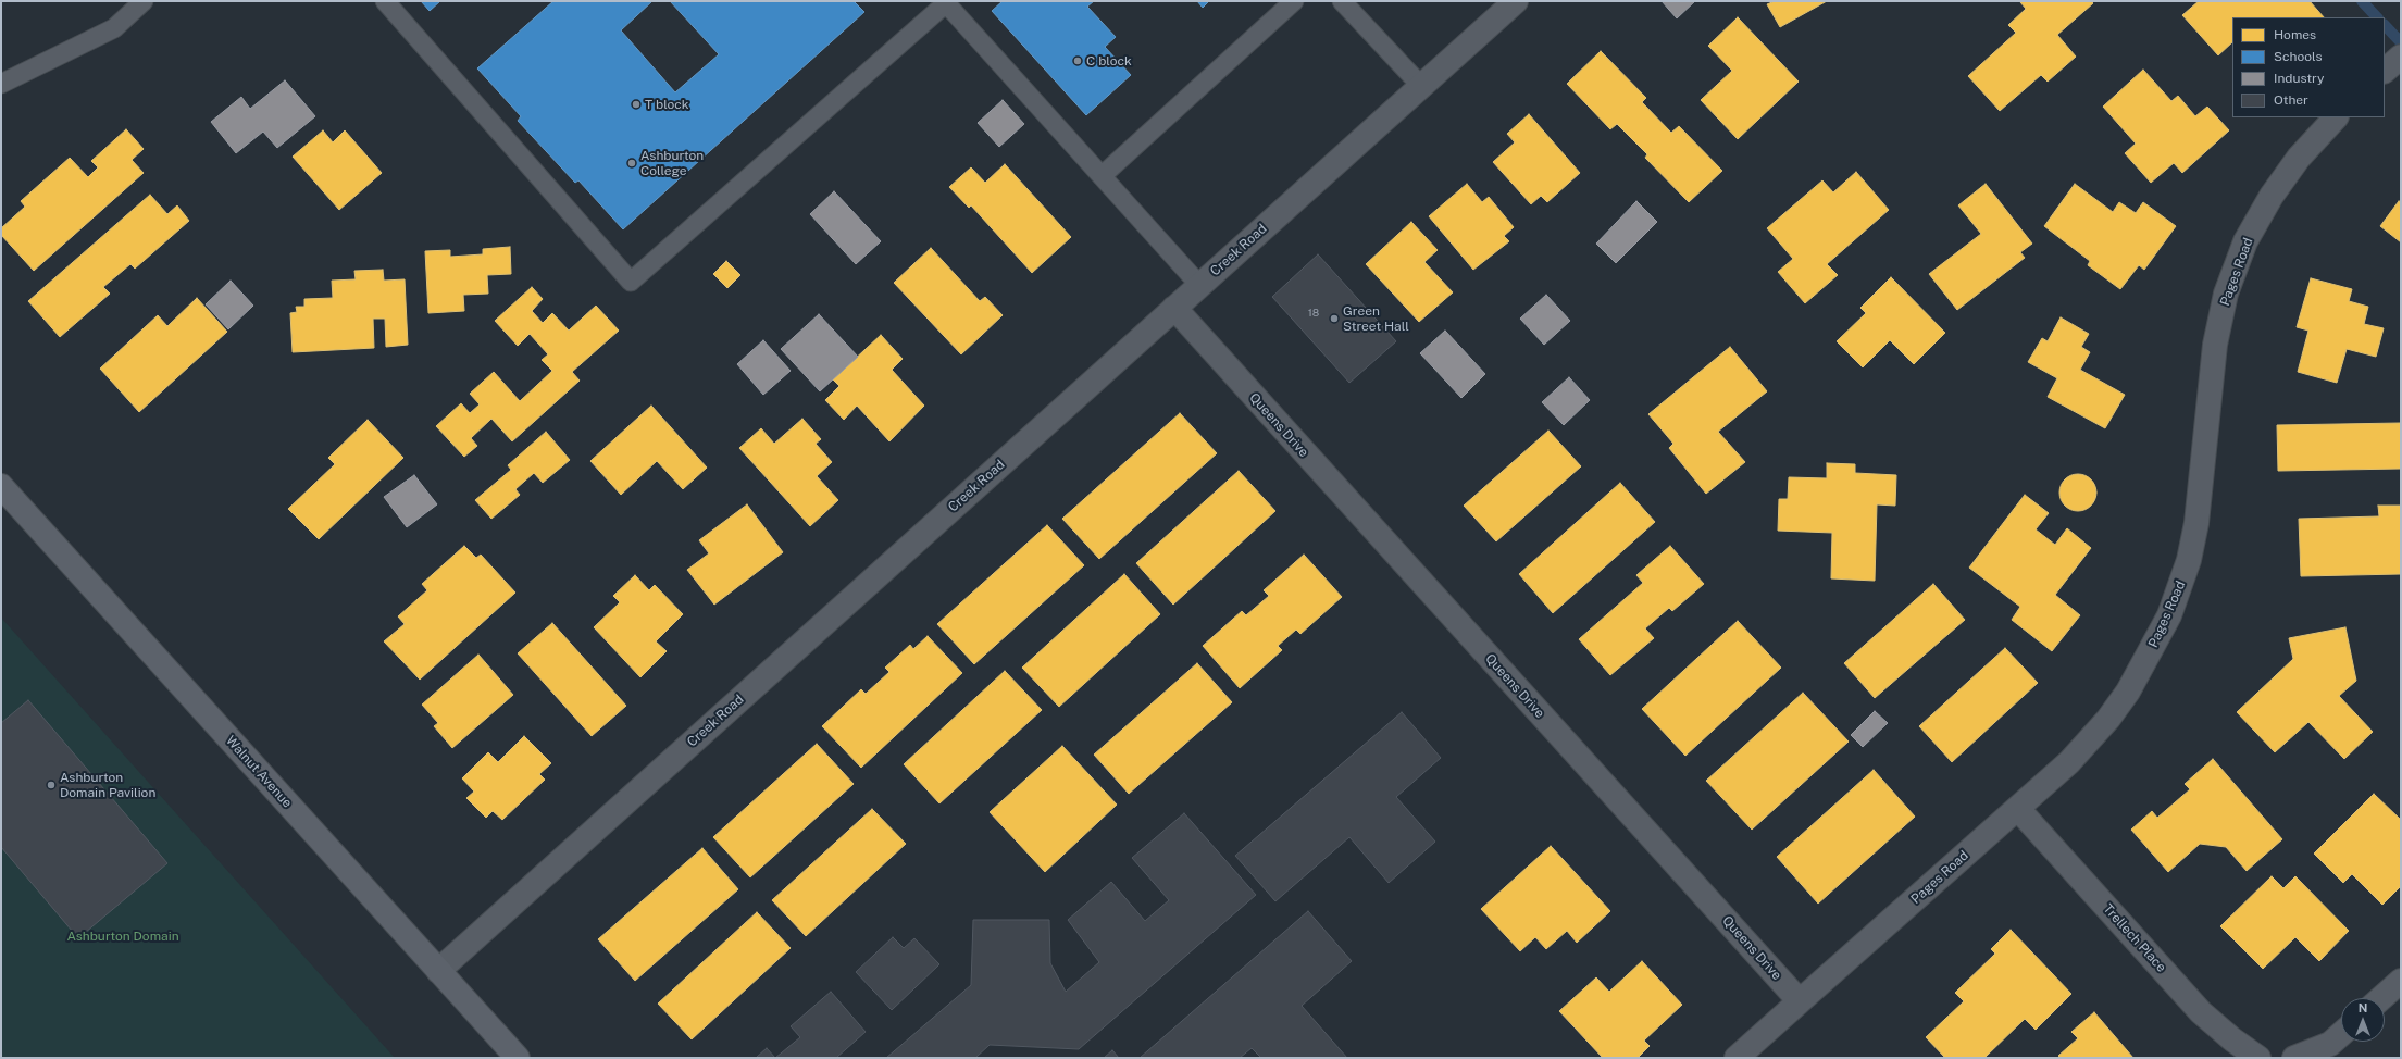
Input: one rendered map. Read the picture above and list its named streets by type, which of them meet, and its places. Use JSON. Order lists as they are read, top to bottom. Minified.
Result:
{"streets":{"main road":["Walnut Avenue"],"street":["Creek Road","Pages Road","Queens Drive","Trellech Place"]},"crossings":[["Creek Road","Queens Drive"],["Creek Road","Walnut Avenue"],["Pages Road","Queens Drive"],["Pages Road","Trellech Place"]],"parks":["Ashburton Domain"],"places":["C block","T block","Ashburton College","Green Street Hall","Ashburton Domain Pavilion"],"house_numbers":["18"],"legend":["Homes","Schools","Industry","Other"],"north":"top"}
